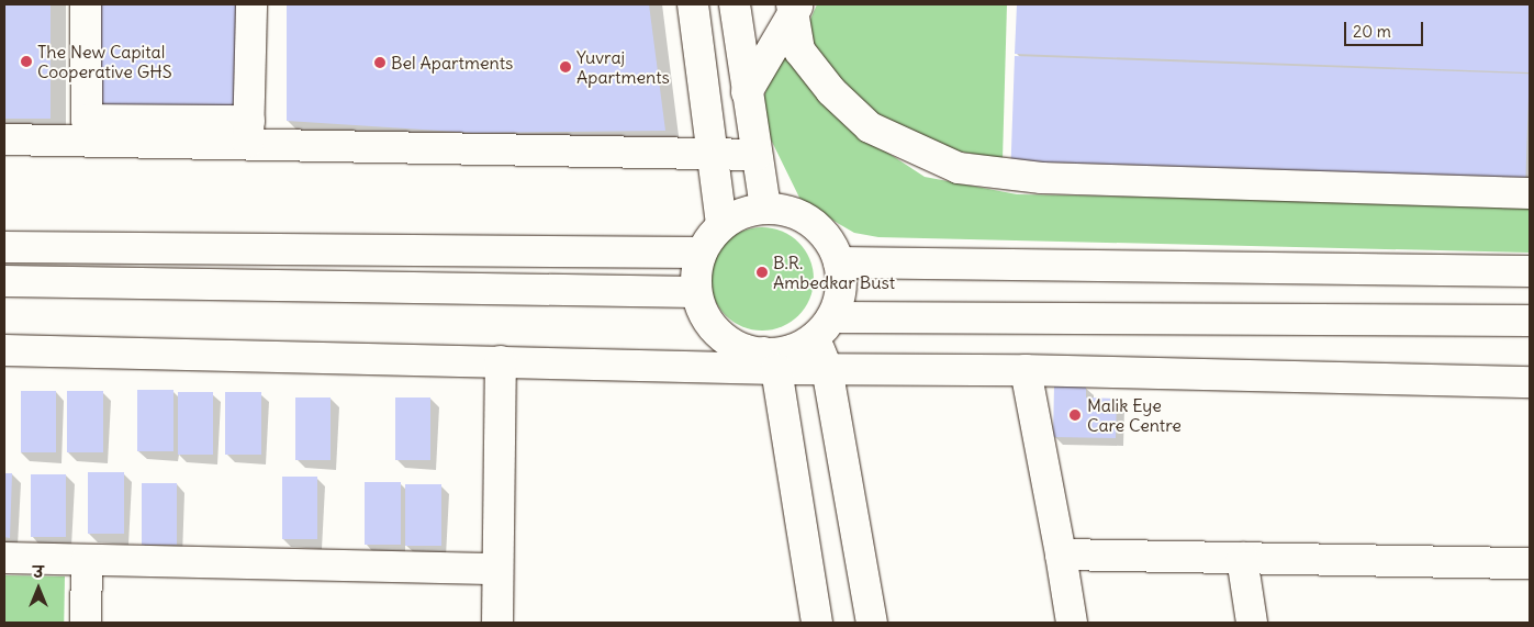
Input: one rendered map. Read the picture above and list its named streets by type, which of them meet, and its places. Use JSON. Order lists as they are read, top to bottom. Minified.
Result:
{"places":["The New Capital Cooperative GHS","Bel Apartments","Yuvraj Apartments","B.R. Ambedkar Bust","Malik Eye Care Centre"],"scale_bar":"20 m","north":"top"}
